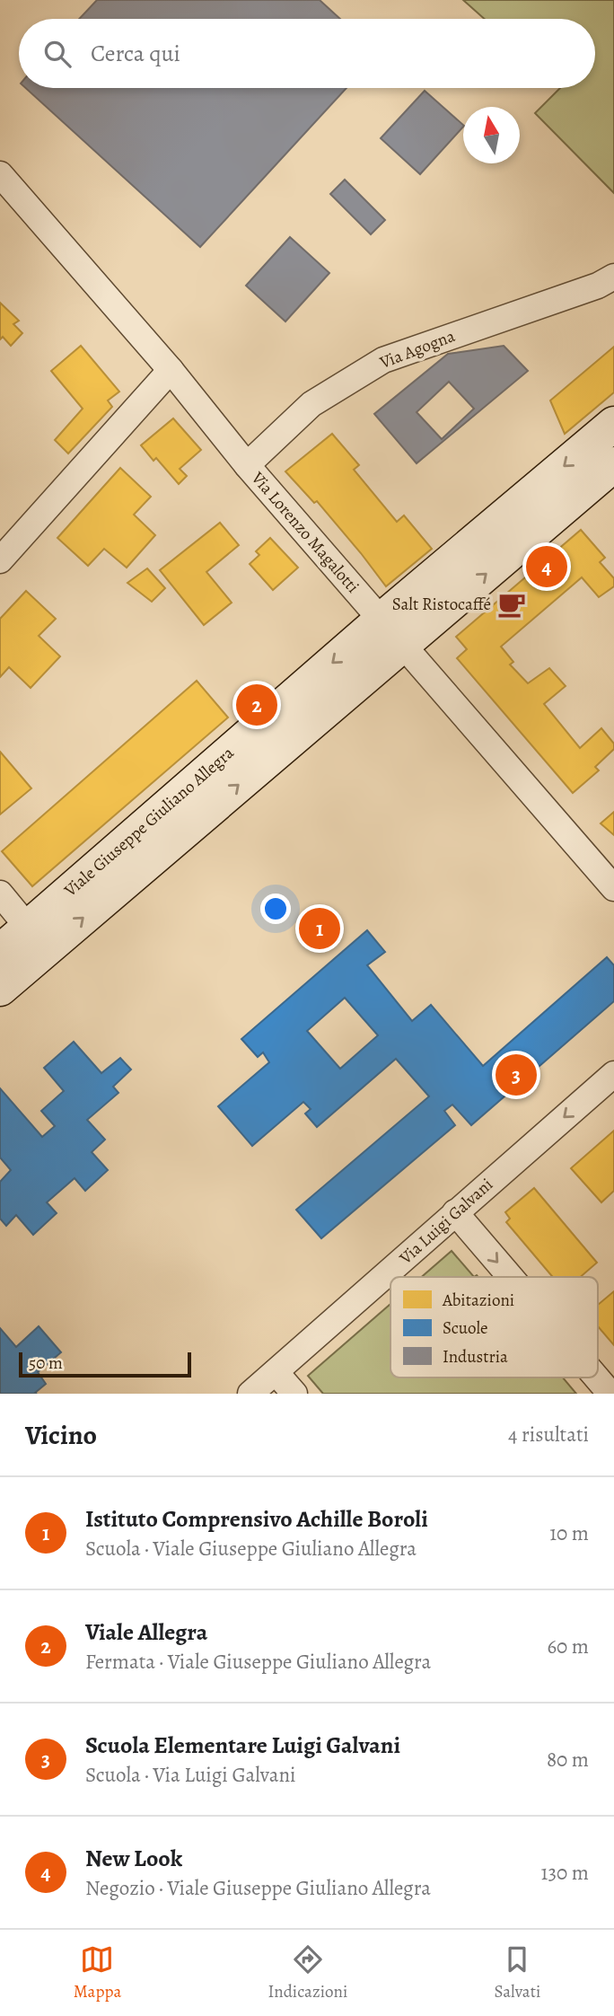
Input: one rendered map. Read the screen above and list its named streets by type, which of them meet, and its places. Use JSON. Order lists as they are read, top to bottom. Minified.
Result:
{"streets":{"street":["Via Agogna","Via Lorenzo Magalotti","Viale Giuseppe Giuliano Allegra","Via Luigi Galvani"]},"crossings":[["Via Agogna","Via Lorenzo Magalotti"],["Via Lorenzo Magalotti","Viale Giuseppe Giuliano Allegra"]],"one_way":["Via Luigi Galvani"],"places":{"cafe":["Salt Ristocaffé"]},"legend":["Abitazioni","Scuole","Industria"],"scale_bar":"50 m","north":"top","page":{"search":"Cerca qui","pins":["4","2","1","3"],"scale":"50 m","heading":["Vicino","4 risultati"],"list":[{"mark":"1","name":"Istituto Comprensivo Achille Boroli","note":"Scuola · Viale Giuseppe Giuliano Allegra","value":"10 m"},{"mark":"2","name":"Viale Allegra","note":"Fermata · Viale Giuseppe Giuliano Allegra","value":"60 m"},{"mark":"3","name":"Scuola Elementare Luigi Galvani","note":"Scuola · Via Luigi Galvani","value":"80 m"},{"mark":"4","name":"New Look","note":"Negozio · Viale Giuseppe Giuliano Allegra","value":"130 m"}],"nav":["Mappa","Indicazioni","Salvati"]}}
